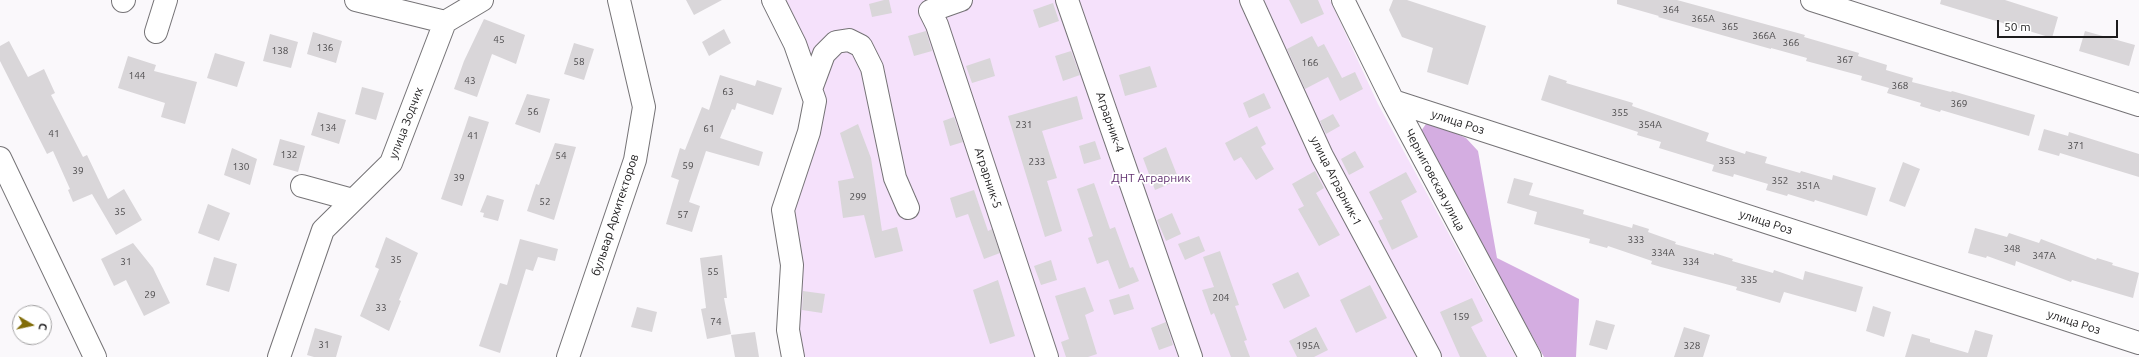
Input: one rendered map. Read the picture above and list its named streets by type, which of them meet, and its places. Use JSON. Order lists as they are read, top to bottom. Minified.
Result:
{"streets":{"street":["Аграрник-4","улица Роз","улица Зодчих","Аграрник-5","Черниговская улица","улица Аграрник-1","бульвар Архитекторов"]},"crossings":[["улица Роз","Черниговская улица"]],"parks":["ДНТ Аграрник"],"house_numbers":["364","365А","365","366А","45","366","136","138","367","58","166","144","43","368","63","369","56","355","231","354А","134","61","41","41","371","132","54","353","233","59","130","39","39","352","351А","299","52","35","57","333","348","334А","347А","35","31","334","55","335","29","204","33","159","74","31","195А","328"],"scale_bar":"50 m","north":"right"}
